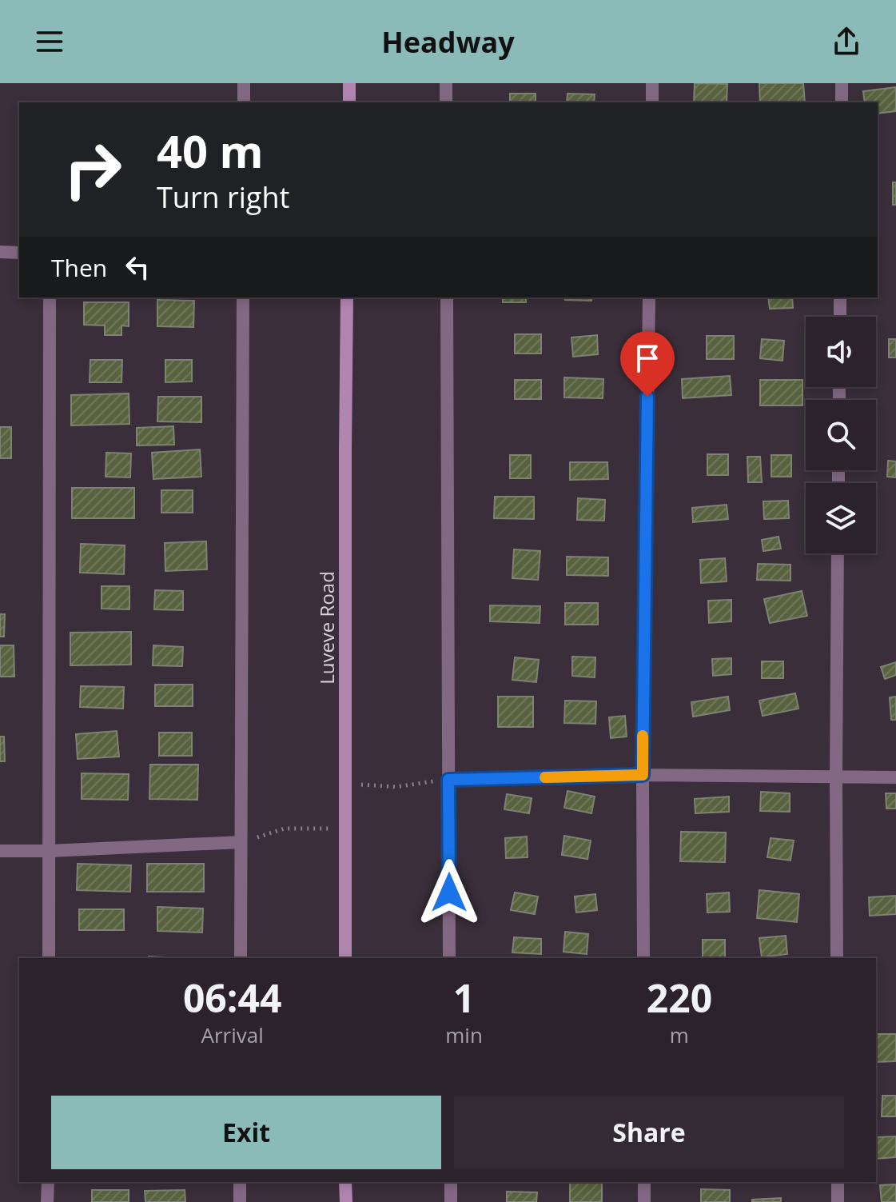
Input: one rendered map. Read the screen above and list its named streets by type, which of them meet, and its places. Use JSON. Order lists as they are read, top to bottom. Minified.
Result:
{"streets":{"street":["Luveve Road"]},"page":{"header":"Headway","turn":["40 m","Turn right"],"then":"Then","eta":["06:44","Arrival","1","min","220","m"],"buttons":["Exit","Share"]}}
